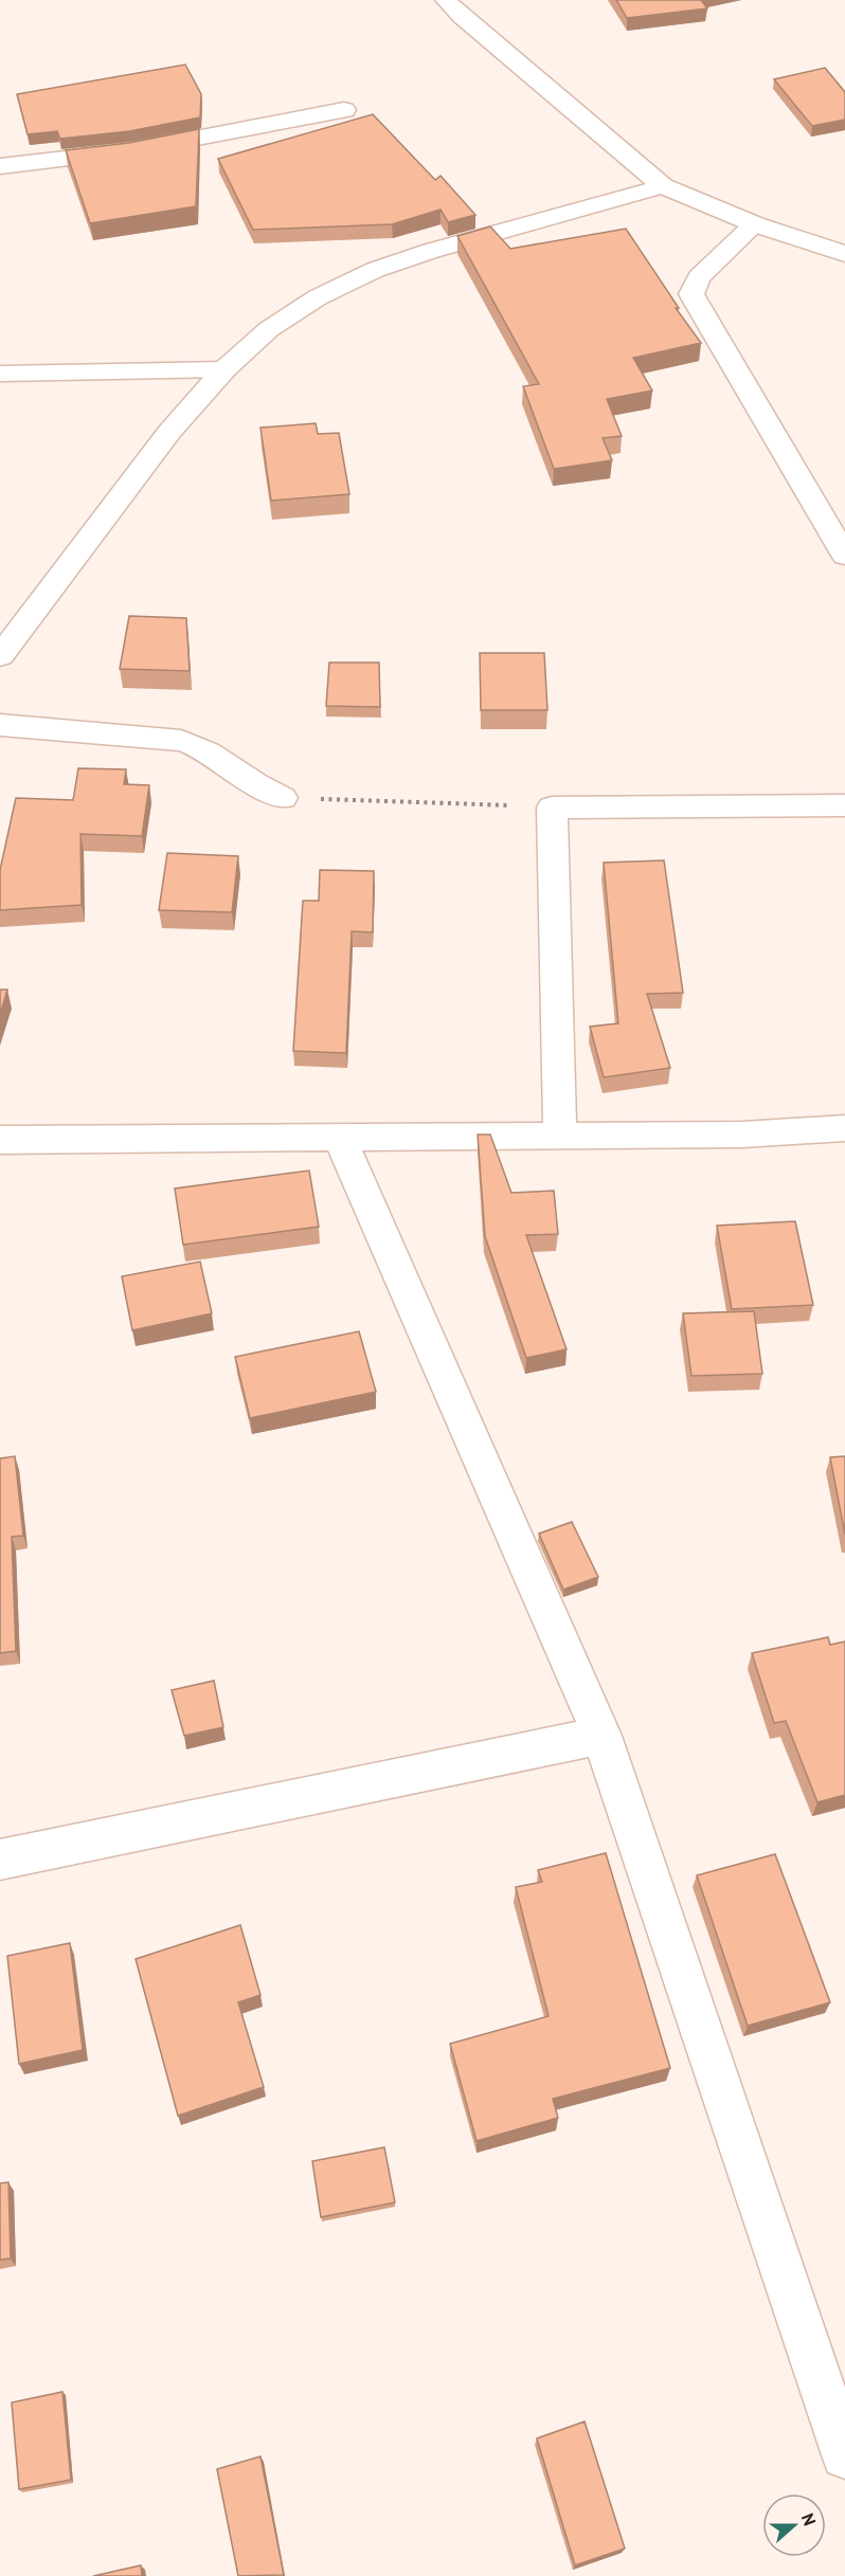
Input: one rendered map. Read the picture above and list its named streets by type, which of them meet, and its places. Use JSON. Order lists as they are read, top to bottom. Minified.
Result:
{"north":"right"}
